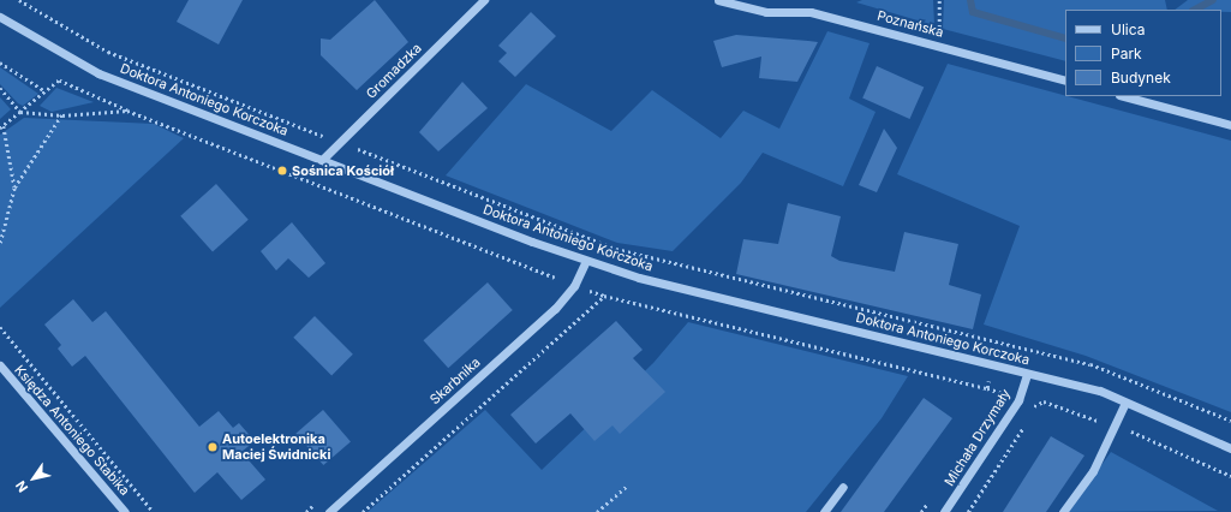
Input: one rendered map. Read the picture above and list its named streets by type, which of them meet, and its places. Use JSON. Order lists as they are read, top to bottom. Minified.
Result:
{"streets":{"street":["Poznańska","Gromadzka","Doktora Antoniego Korczoka","Skarbnika","Księdza Antoniego Stabika","Michała Drzymały"]},"crossings":[["Gromadzka","Doktora Antoniego Korczoka"],["Doktora Antoniego Korczoka","Skarbnika"],["Doktora Antoniego Korczoka","Michała Drzymały"]],"places":["Sośnica Kościół","Autoelektronika Maciej Świdnicki"],"legend":["Ulica","Park","Budynek"],"north":"bottom left"}
